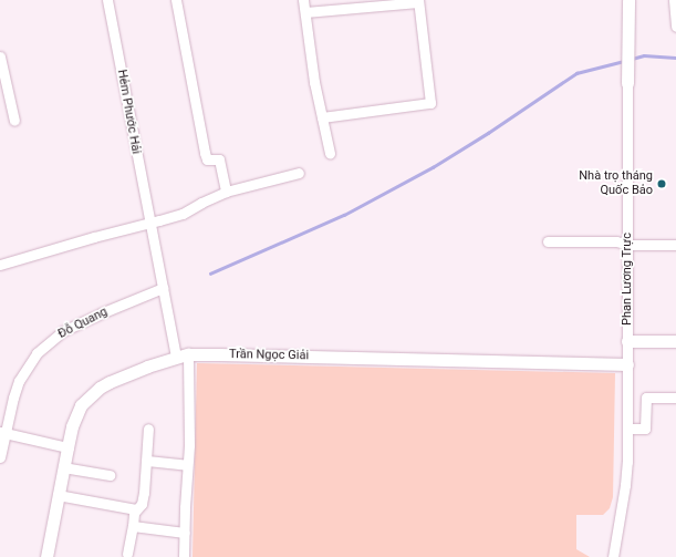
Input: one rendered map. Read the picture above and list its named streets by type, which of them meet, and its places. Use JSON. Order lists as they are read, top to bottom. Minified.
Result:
{"streets":{"street":["Hẻm Phước Hải","Phan Lương Trực","Đỗ Quang","Trần Ngọc Giải"]},"crossings":[["Hẻm Phước Hải","Đỗ Quang"],["Hẻm Phước Hải","Trần Ngọc Giải"],["Phan Lương Trực","Trần Ngọc Giải"]],"places":["Nhà trọ tháng Quốc Bảo"]}
